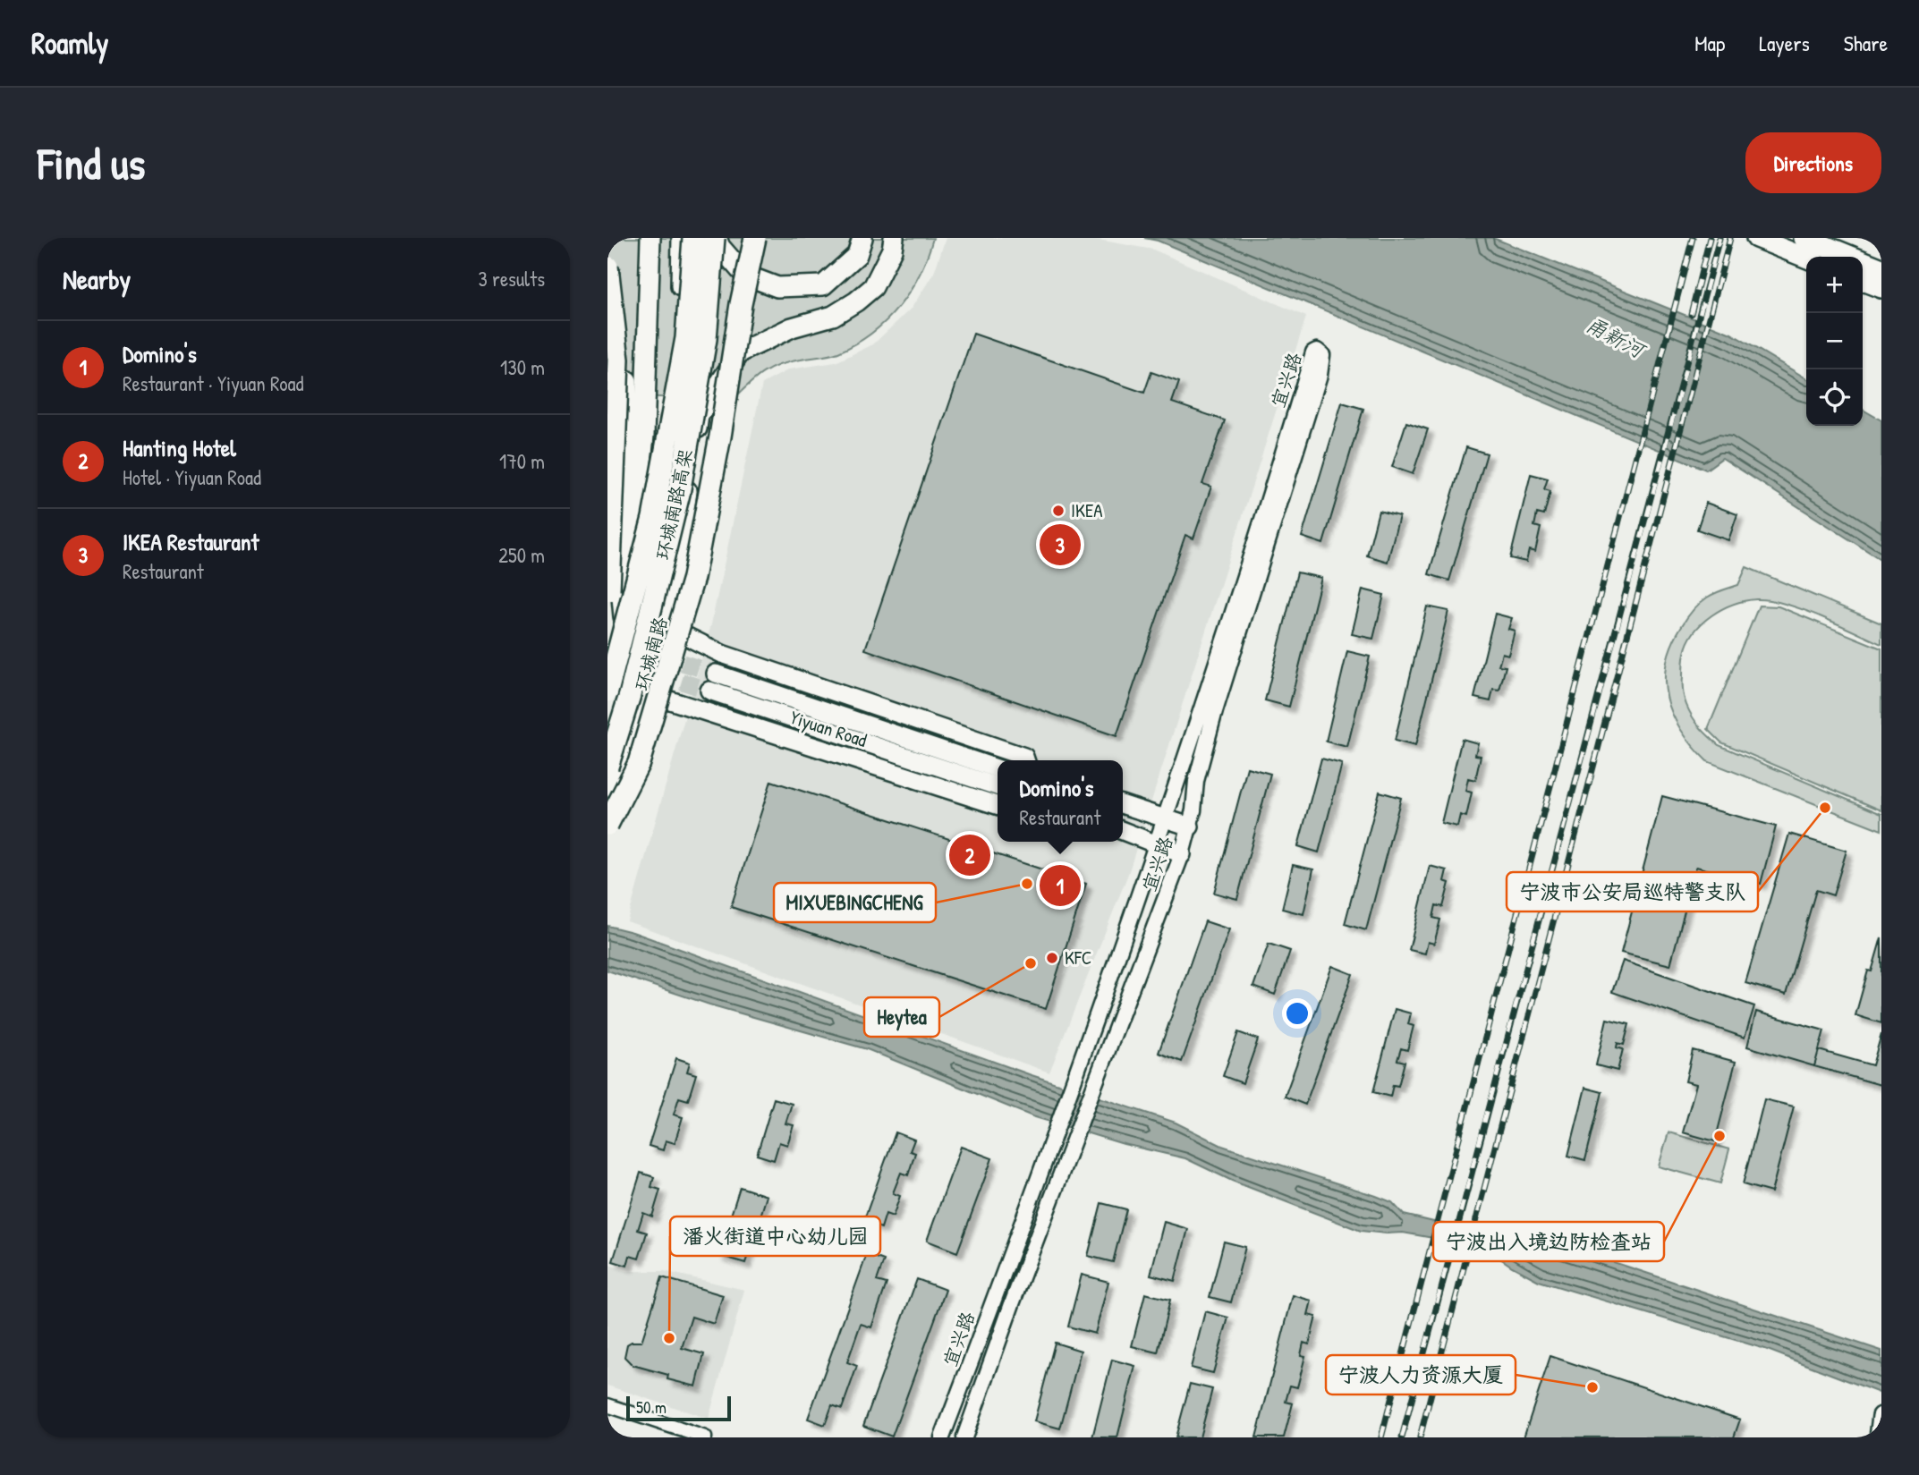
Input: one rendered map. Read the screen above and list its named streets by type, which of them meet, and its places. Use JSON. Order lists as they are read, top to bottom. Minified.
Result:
{"streets":{"highway":["环城南路高架"],"main road":["环城南路","Yiyuan Road"],"street":["宜兴路"]},"crossings":[["环城南路","Yiyuan Road"]],"water":["甬新河"],"places":["IKEA","宁波市公安局巡特警支队","MIXUEBINGCHENG","KFC","Heytea","宁波出入境边防检查站","潘火街道中心幼儿园","宁波人力资源大厦"],"scale_bar":"50 m","page":{"header":"Roamly","nav":["Map","Layers","Share"],"buttons":"Directions","title":"Find us","heading":["Nearby","3 results"],"map_buttons":["+","−"],"list":[{"mark":"1","name":"Domino's","note":"Restaurant · Yiyuan Road","value":"130 m"},{"mark":"2","name":"Hanting Hotel","note":"Hotel · Yiyuan Road","value":"170 m"},{"mark":"3","name":"IKEA Restaurant","note":"Restaurant","value":"250 m"}],"pins":["3","2","1"],"popup":["Domino's","Restaurant"],"scale":"50 m"}}
